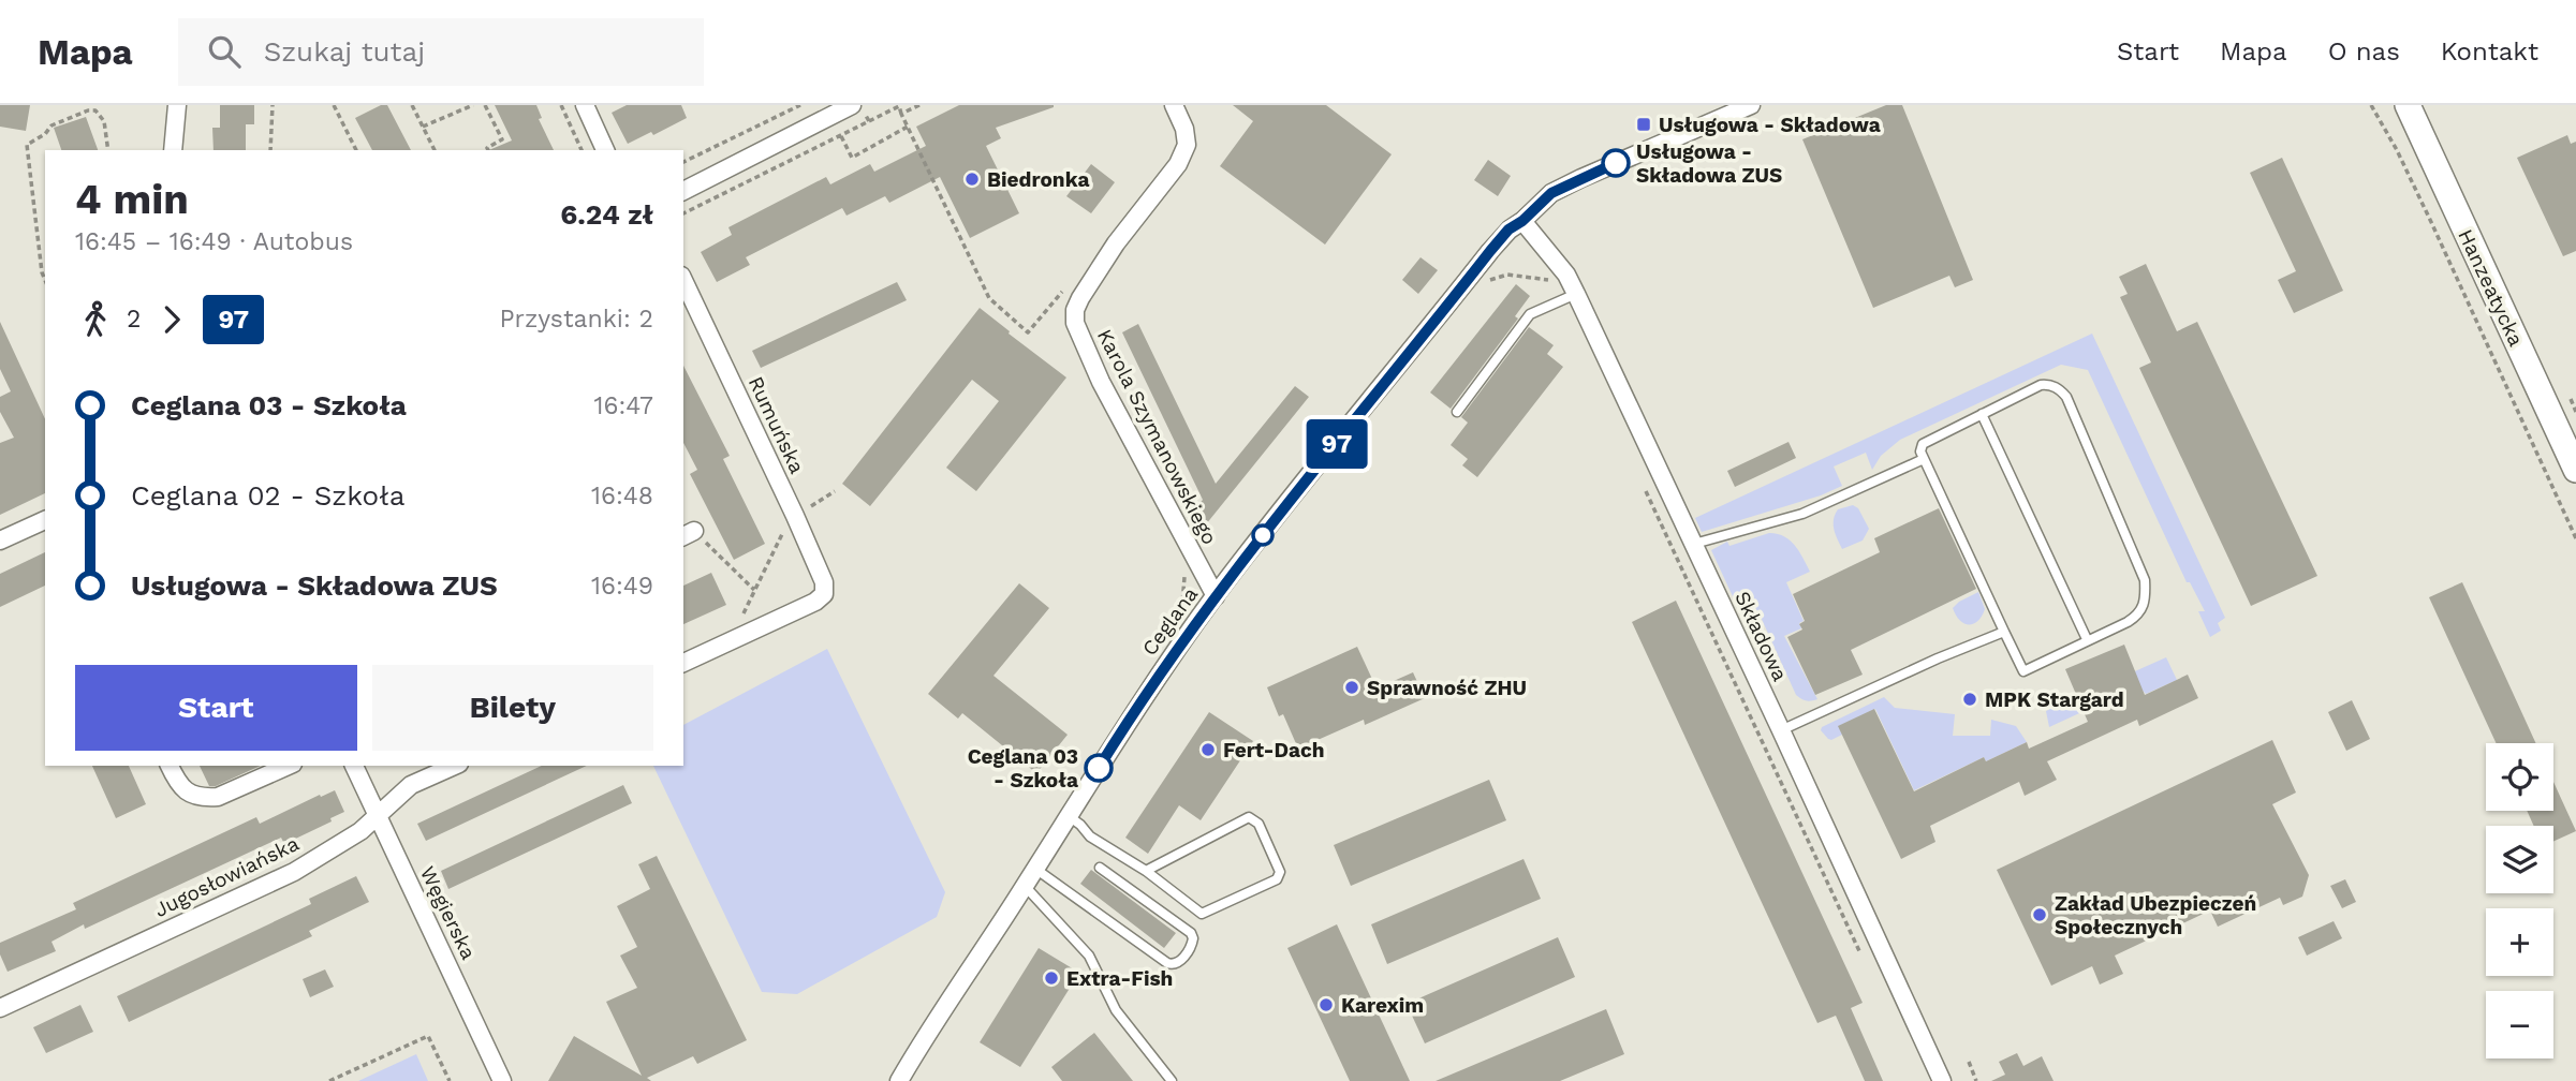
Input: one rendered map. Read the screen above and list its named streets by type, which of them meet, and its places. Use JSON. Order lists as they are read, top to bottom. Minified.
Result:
{"streets":{"street":["Hanzeatycka","Rumuńska","Karola Szymanowskiego","Ceglana","Składowa","Jugosłowiańska","Węgierska"]},"crossings":[["Karola Szymanowskiego","Ceglana"],["Ceglana","Składowa"],["Jugosłowiańska","Węgierska"]],"places":{"transit":["Usługowa - Składowa"],"other":["Usługowa - Składowa ZUS","Biedronka","Sprawność ZHU","MPK Stargard","Fert-Dach","Ceglana 03 - Szkoła","Zakład Ubezpieczeń Społecznych","Extra-Fish","Karexim"]},"lines":["bus line 97"],"page":{"header":"Mapa","search":"Szukaj tutaj","nav":["Start","Mapa","O nas","Kontakt"],"on_map":"97","heading":["4 min","16:45 – 16:49 · Autobus","6.24 zł"],"legs":["2","97","Przystanki: 2"],"list":[{"name":"Ceglana 03 - Szkoła","value":"16:47"},{"name":"Ceglana 02 - Szkoła","value":"16:48"},{"name":"Usługowa - Składowa ZUS","value":"16:49"}],"buttons":["Start","Bilety"],"map_buttons":["+","−"]}}
